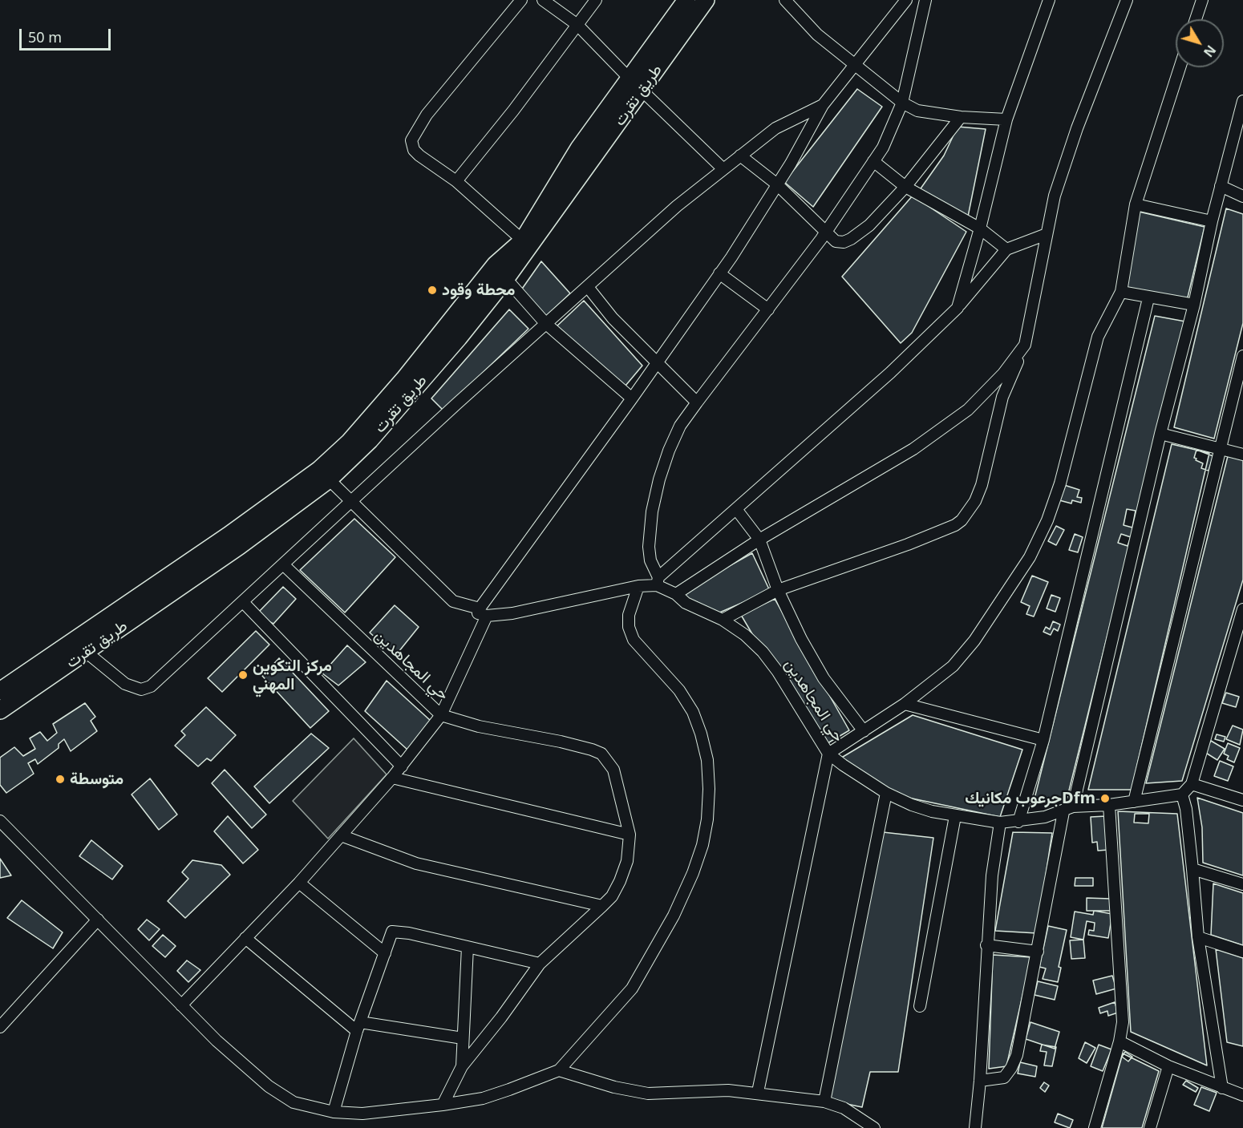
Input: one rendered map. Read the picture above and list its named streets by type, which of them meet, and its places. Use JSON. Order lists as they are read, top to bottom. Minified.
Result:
{"streets":{"main road":["طريق تقرت"],"street":["حي المجاهدين"]},"places":["محطة وقود","مركز التكوين المهني","متوسطة","جرعوب مكانيكDfm"],"scale_bar":"50 m","north":"bottom right"}
